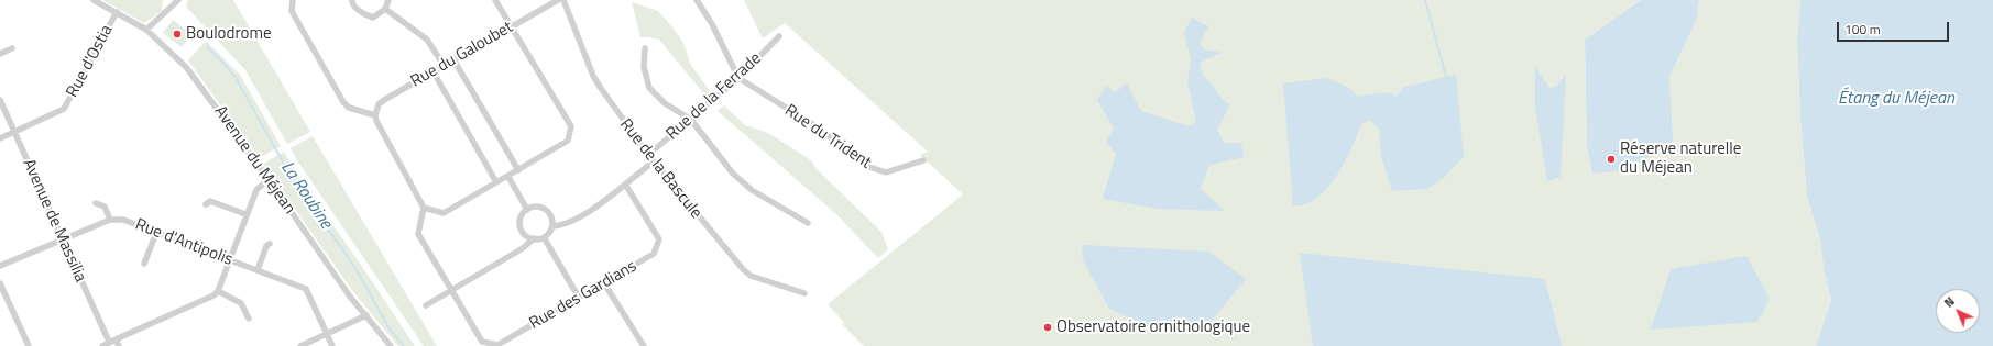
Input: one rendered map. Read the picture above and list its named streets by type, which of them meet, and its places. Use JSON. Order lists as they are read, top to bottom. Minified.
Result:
{"streets":{"street":["Rue du Galoubet","Rue d'Ostia","Rue de la Ferrade","Rue du Trident","Avenue du Méjean","Rue de la Bascule","Avenue de Massilia","Rue d'Antipolis","Rue des Gardians"]},"crossings":[["Rue d'Ostia","Avenue du Méjean"],["Rue d'Ostia","Avenue de Massilia"],["Rue de la Ferrade","Rue du Trident"],["Rue de la Ferrade","Rue de la Bascule"]],"water":["Étang du Méjean","La Roubine"],"places":["Boulodrome","Réserve naturelle du Méjean","Observatoire ornithologique"],"scale_bar":"100 m","north":"top left"}
